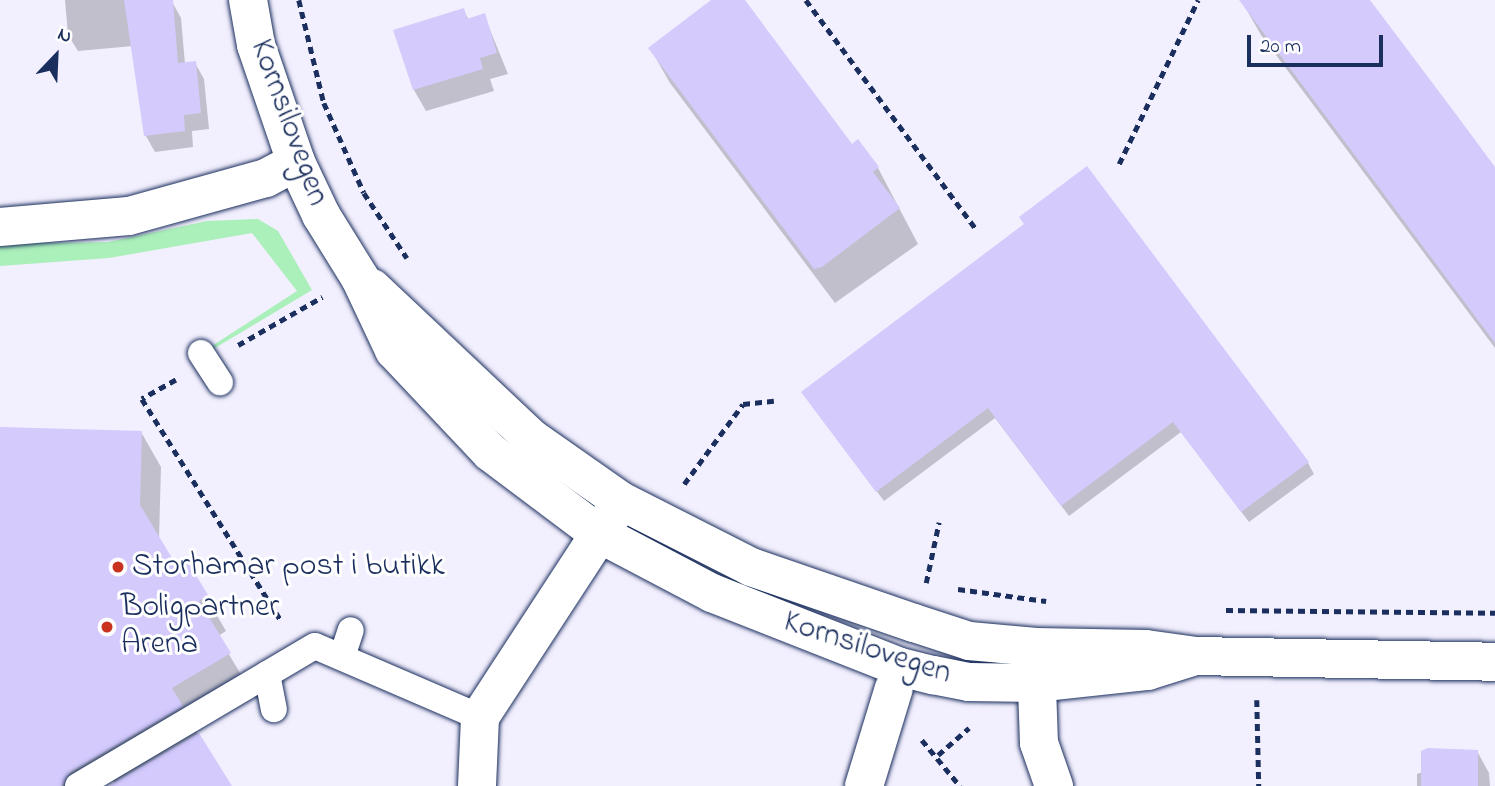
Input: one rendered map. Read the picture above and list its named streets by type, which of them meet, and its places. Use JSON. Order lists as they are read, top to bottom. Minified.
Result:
{"streets":{"main road":["Kornsilovegen"]},"places":["Storhamar post i butikk","Boligpartner Arena"],"scale_bar":"20 m","north":"top right"}
